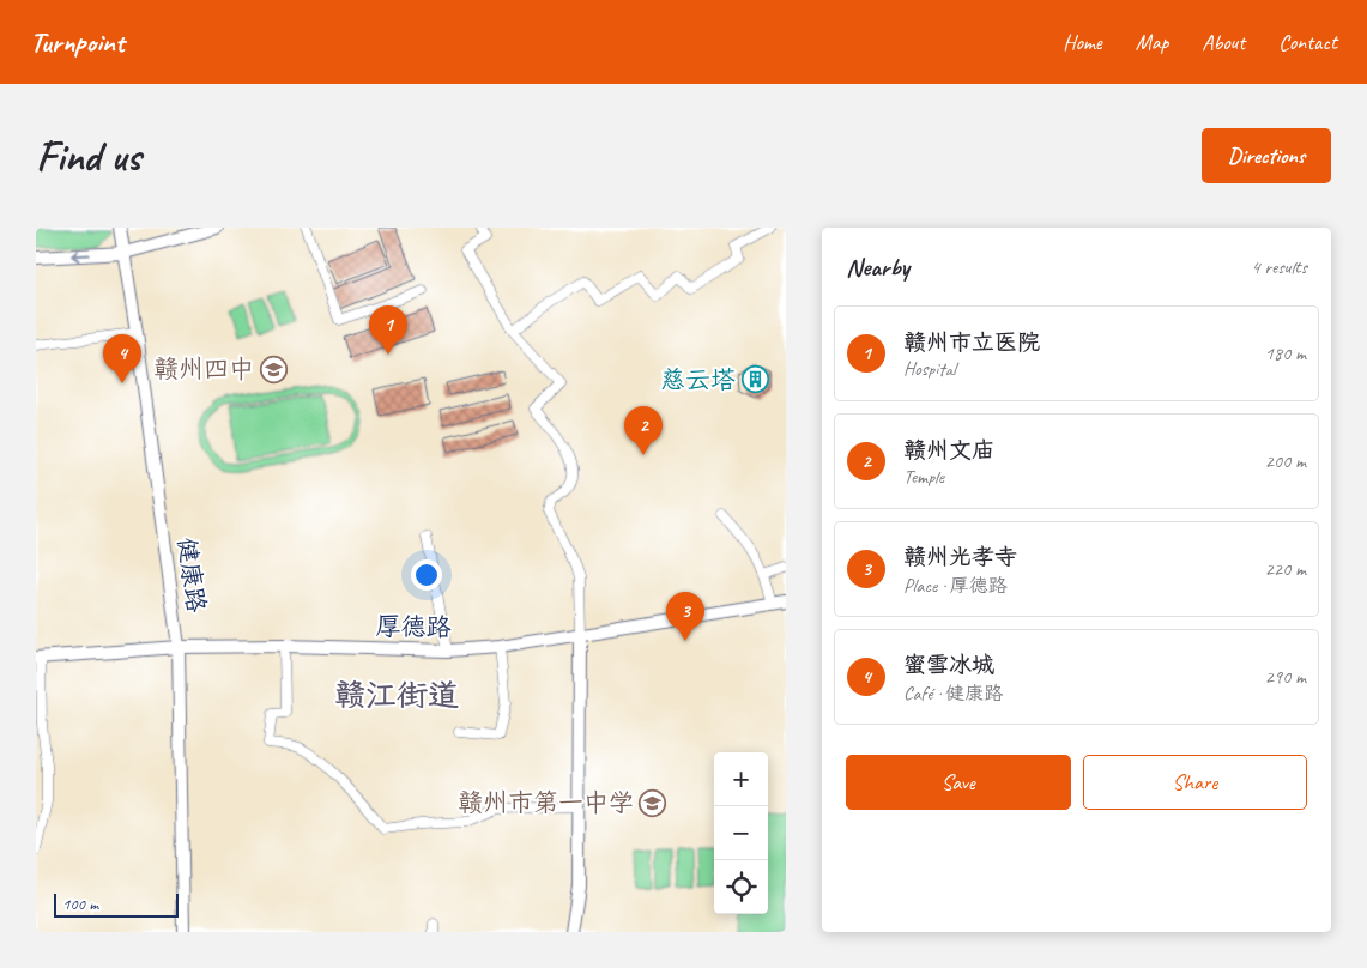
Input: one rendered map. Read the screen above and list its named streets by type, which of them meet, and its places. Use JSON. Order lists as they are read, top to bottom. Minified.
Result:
{"streets":{"street":["健康路","厚德路"]},"crossings":[["健康路","厚德路"]],"districts":["赣江街道"],"places":{"school or university":["赣州四中","赣州市第一中学"],"building":["慈云塔"]},"scale_bar":"100 m","page":{"header":"Turnpoint","nav":["Home","Map","About","Contact"],"buttons":["Directions",["Save","Share"]],"title":"Find us","heading":["Nearby","4 results"],"pins":["1","4","2","3"],"list":[{"mark":"1","name":"赣州市立医院","note":"Hospital","value":"180 m"},{"mark":"2","name":"赣州文庙","note":"Temple","value":"200 m"},{"mark":"3","name":"赣州光孝寺","note":"Place · 厚德路","value":"220 m"},{"mark":"4","name":"蜜雪冰城","note":"Café · 健康路","value":"290 m"}],"map_buttons":["+","−"],"scale":"100 m"}}
